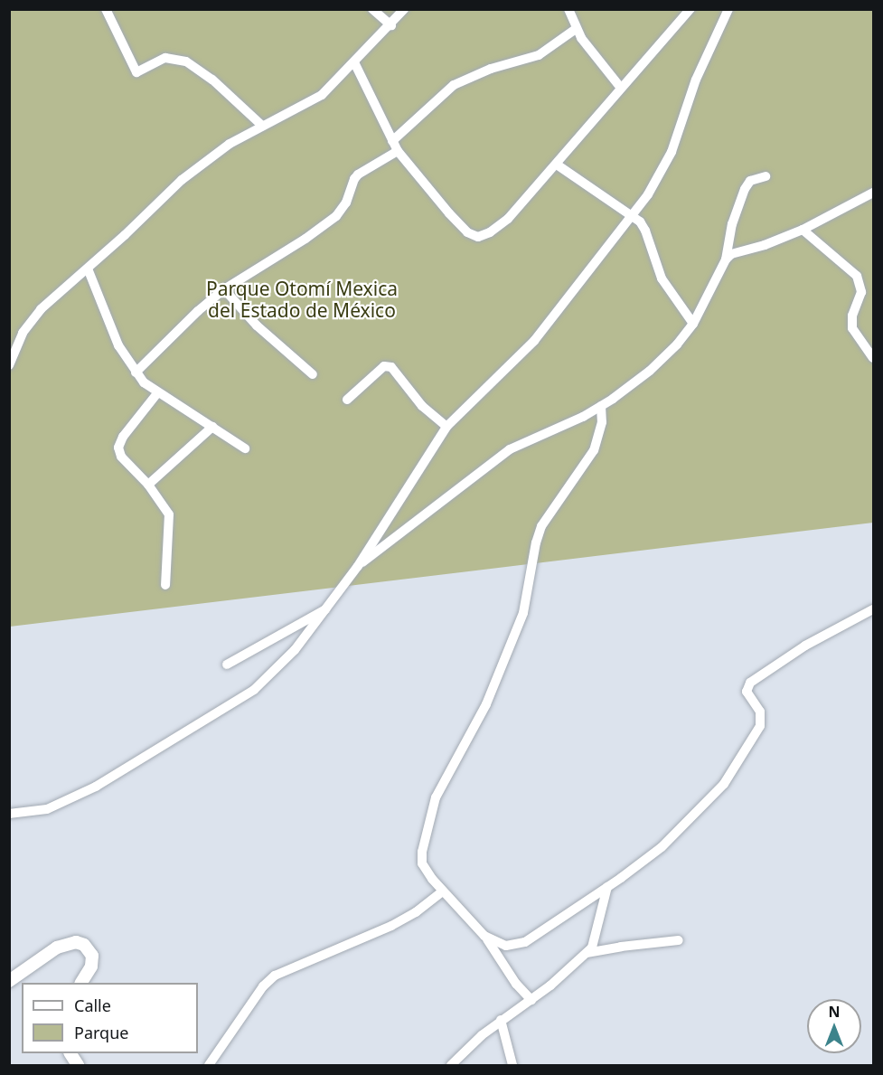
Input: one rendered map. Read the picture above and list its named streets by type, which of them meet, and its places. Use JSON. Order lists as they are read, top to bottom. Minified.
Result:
{"parks":["Parque Otomí Mexica del Estado de México"],"legend":["Calle","Parque"],"north":"top"}
